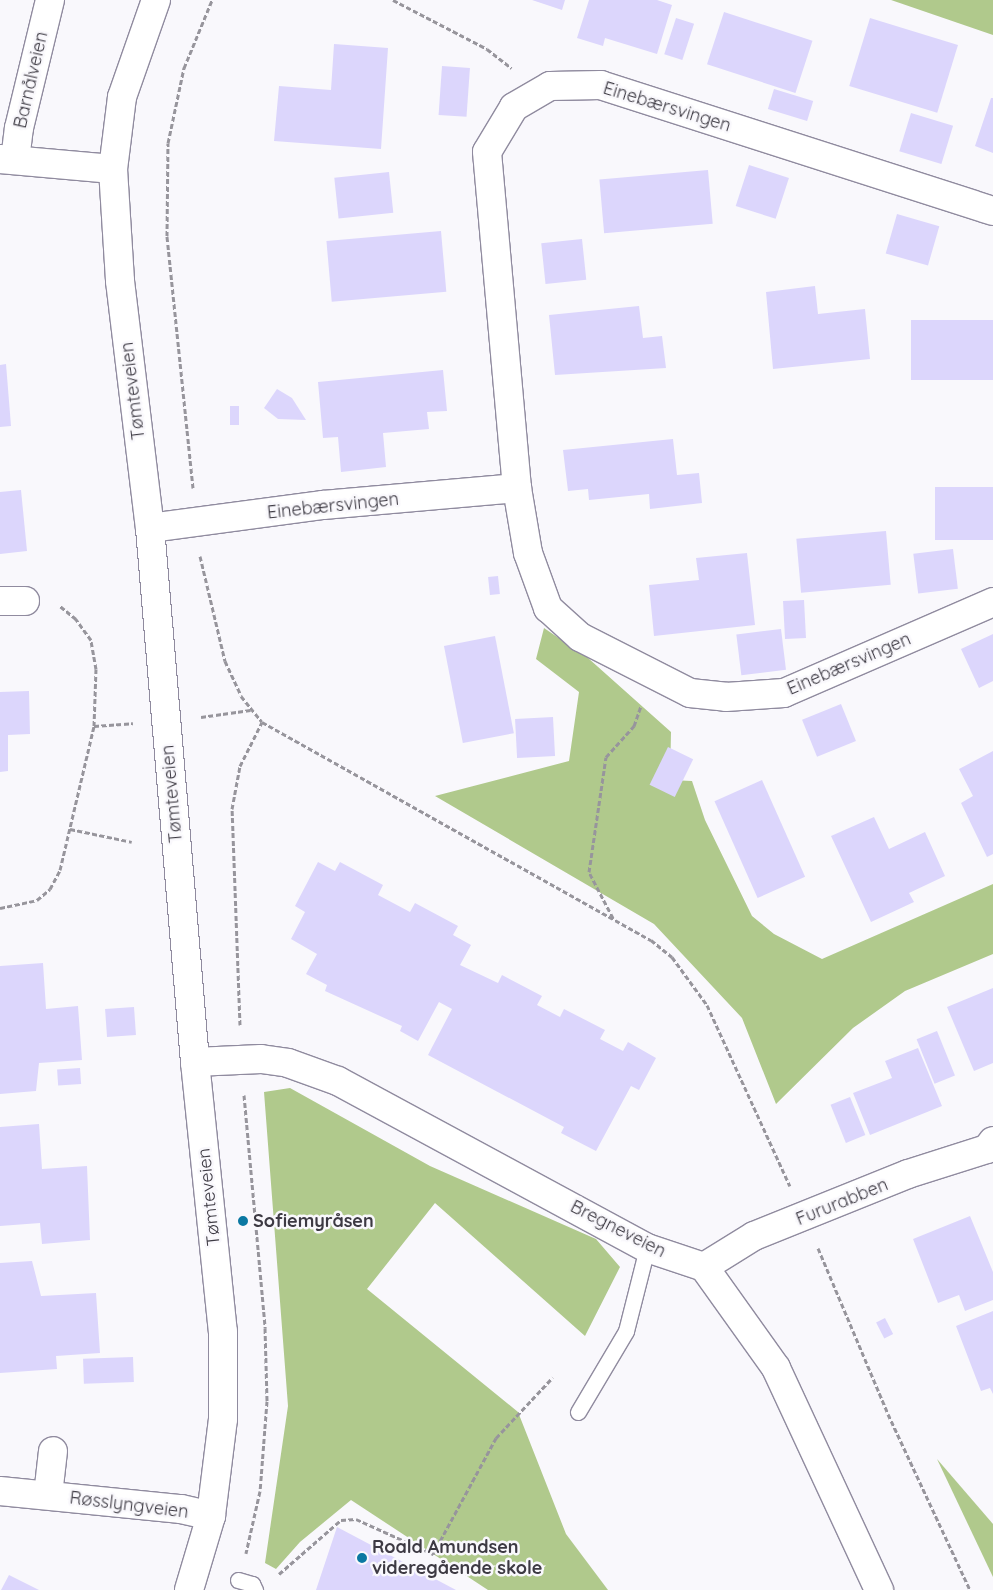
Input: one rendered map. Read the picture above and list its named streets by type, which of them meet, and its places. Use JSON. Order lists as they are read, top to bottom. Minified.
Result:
{"streets":{"street":["Barnålveien","Einebærsvingen","Tømteveien","Fururabben","Bregneveien","Røsslyngveien"]},"crossings":[["Barnålveien","Tømteveien"],["Einebærsvingen","Tømteveien"],["Tømteveien","Bregneveien"],["Tømteveien","Røsslyngveien"],["Fururabben","Bregneveien"]],"places":["Sofiemyråsen","Roald Amundsen videregående skole"]}
